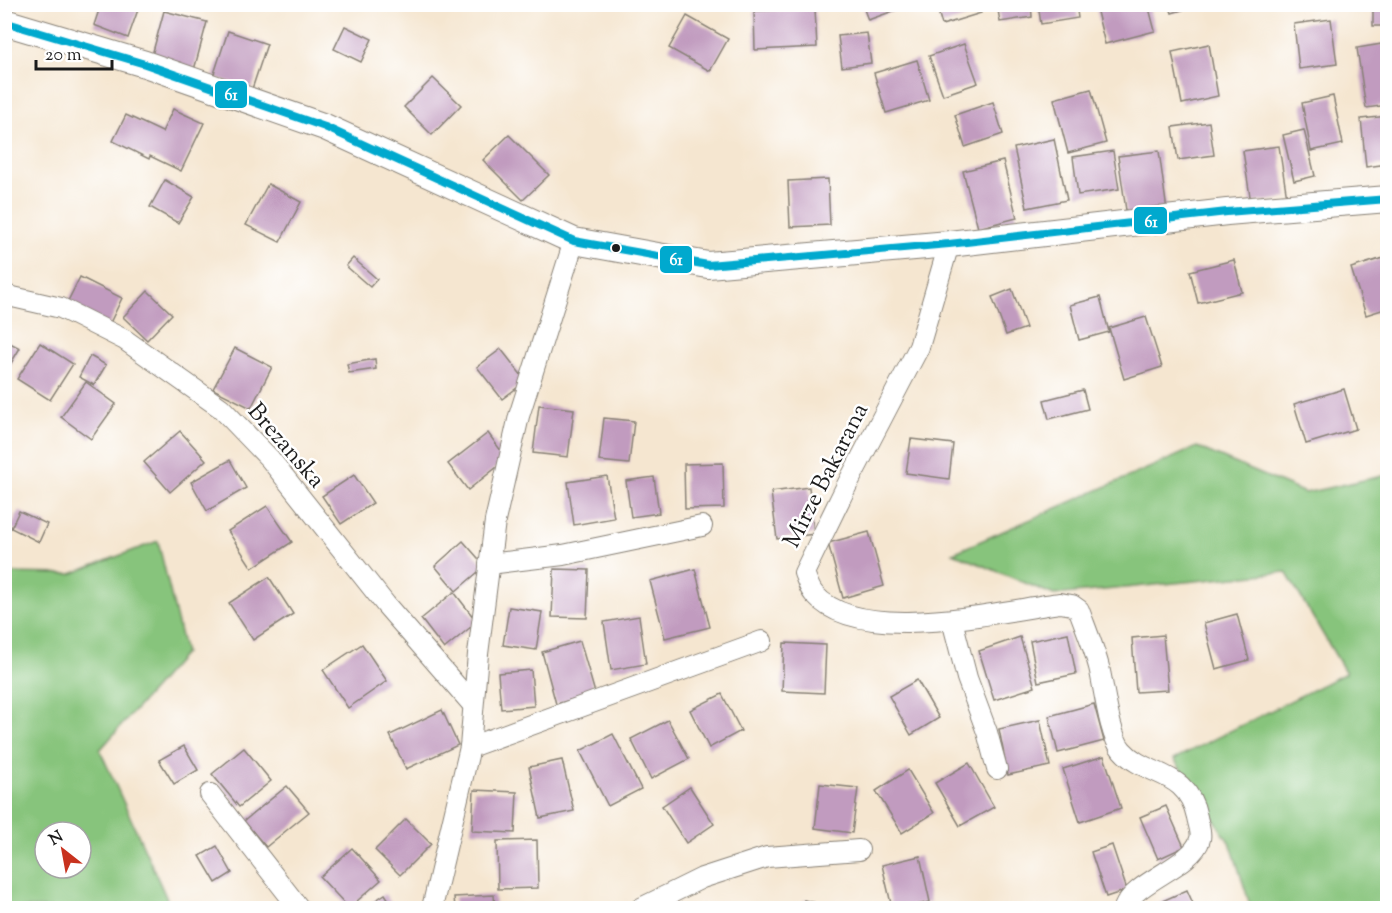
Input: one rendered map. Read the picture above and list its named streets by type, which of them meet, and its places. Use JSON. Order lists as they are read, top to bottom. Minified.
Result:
{"streets":{"street":["Brezanska","Mirze Bakarana"]},"lines":["transit line 61"],"scale_bar":"20 m","north":"top left"}
